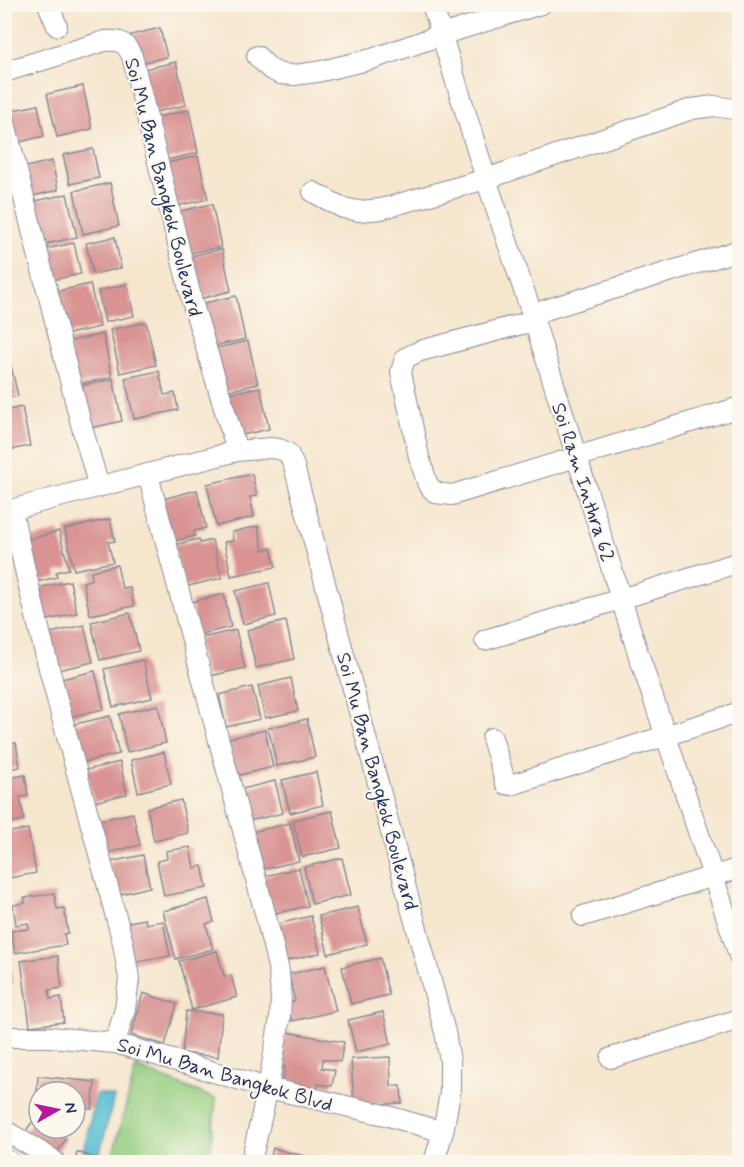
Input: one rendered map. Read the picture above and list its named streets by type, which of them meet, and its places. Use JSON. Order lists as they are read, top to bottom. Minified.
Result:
{"streets":{"street":["Soi Mu Ban Bangkok Boulevard","Soi Ram Inthra 62","Soi Mu Ban Bangkok Blvd"]},"crossings":[["Soi Mu Ban Bangkok Boulevard","Soi Mu Ban Bangkok Blvd"]],"north":"right"}
